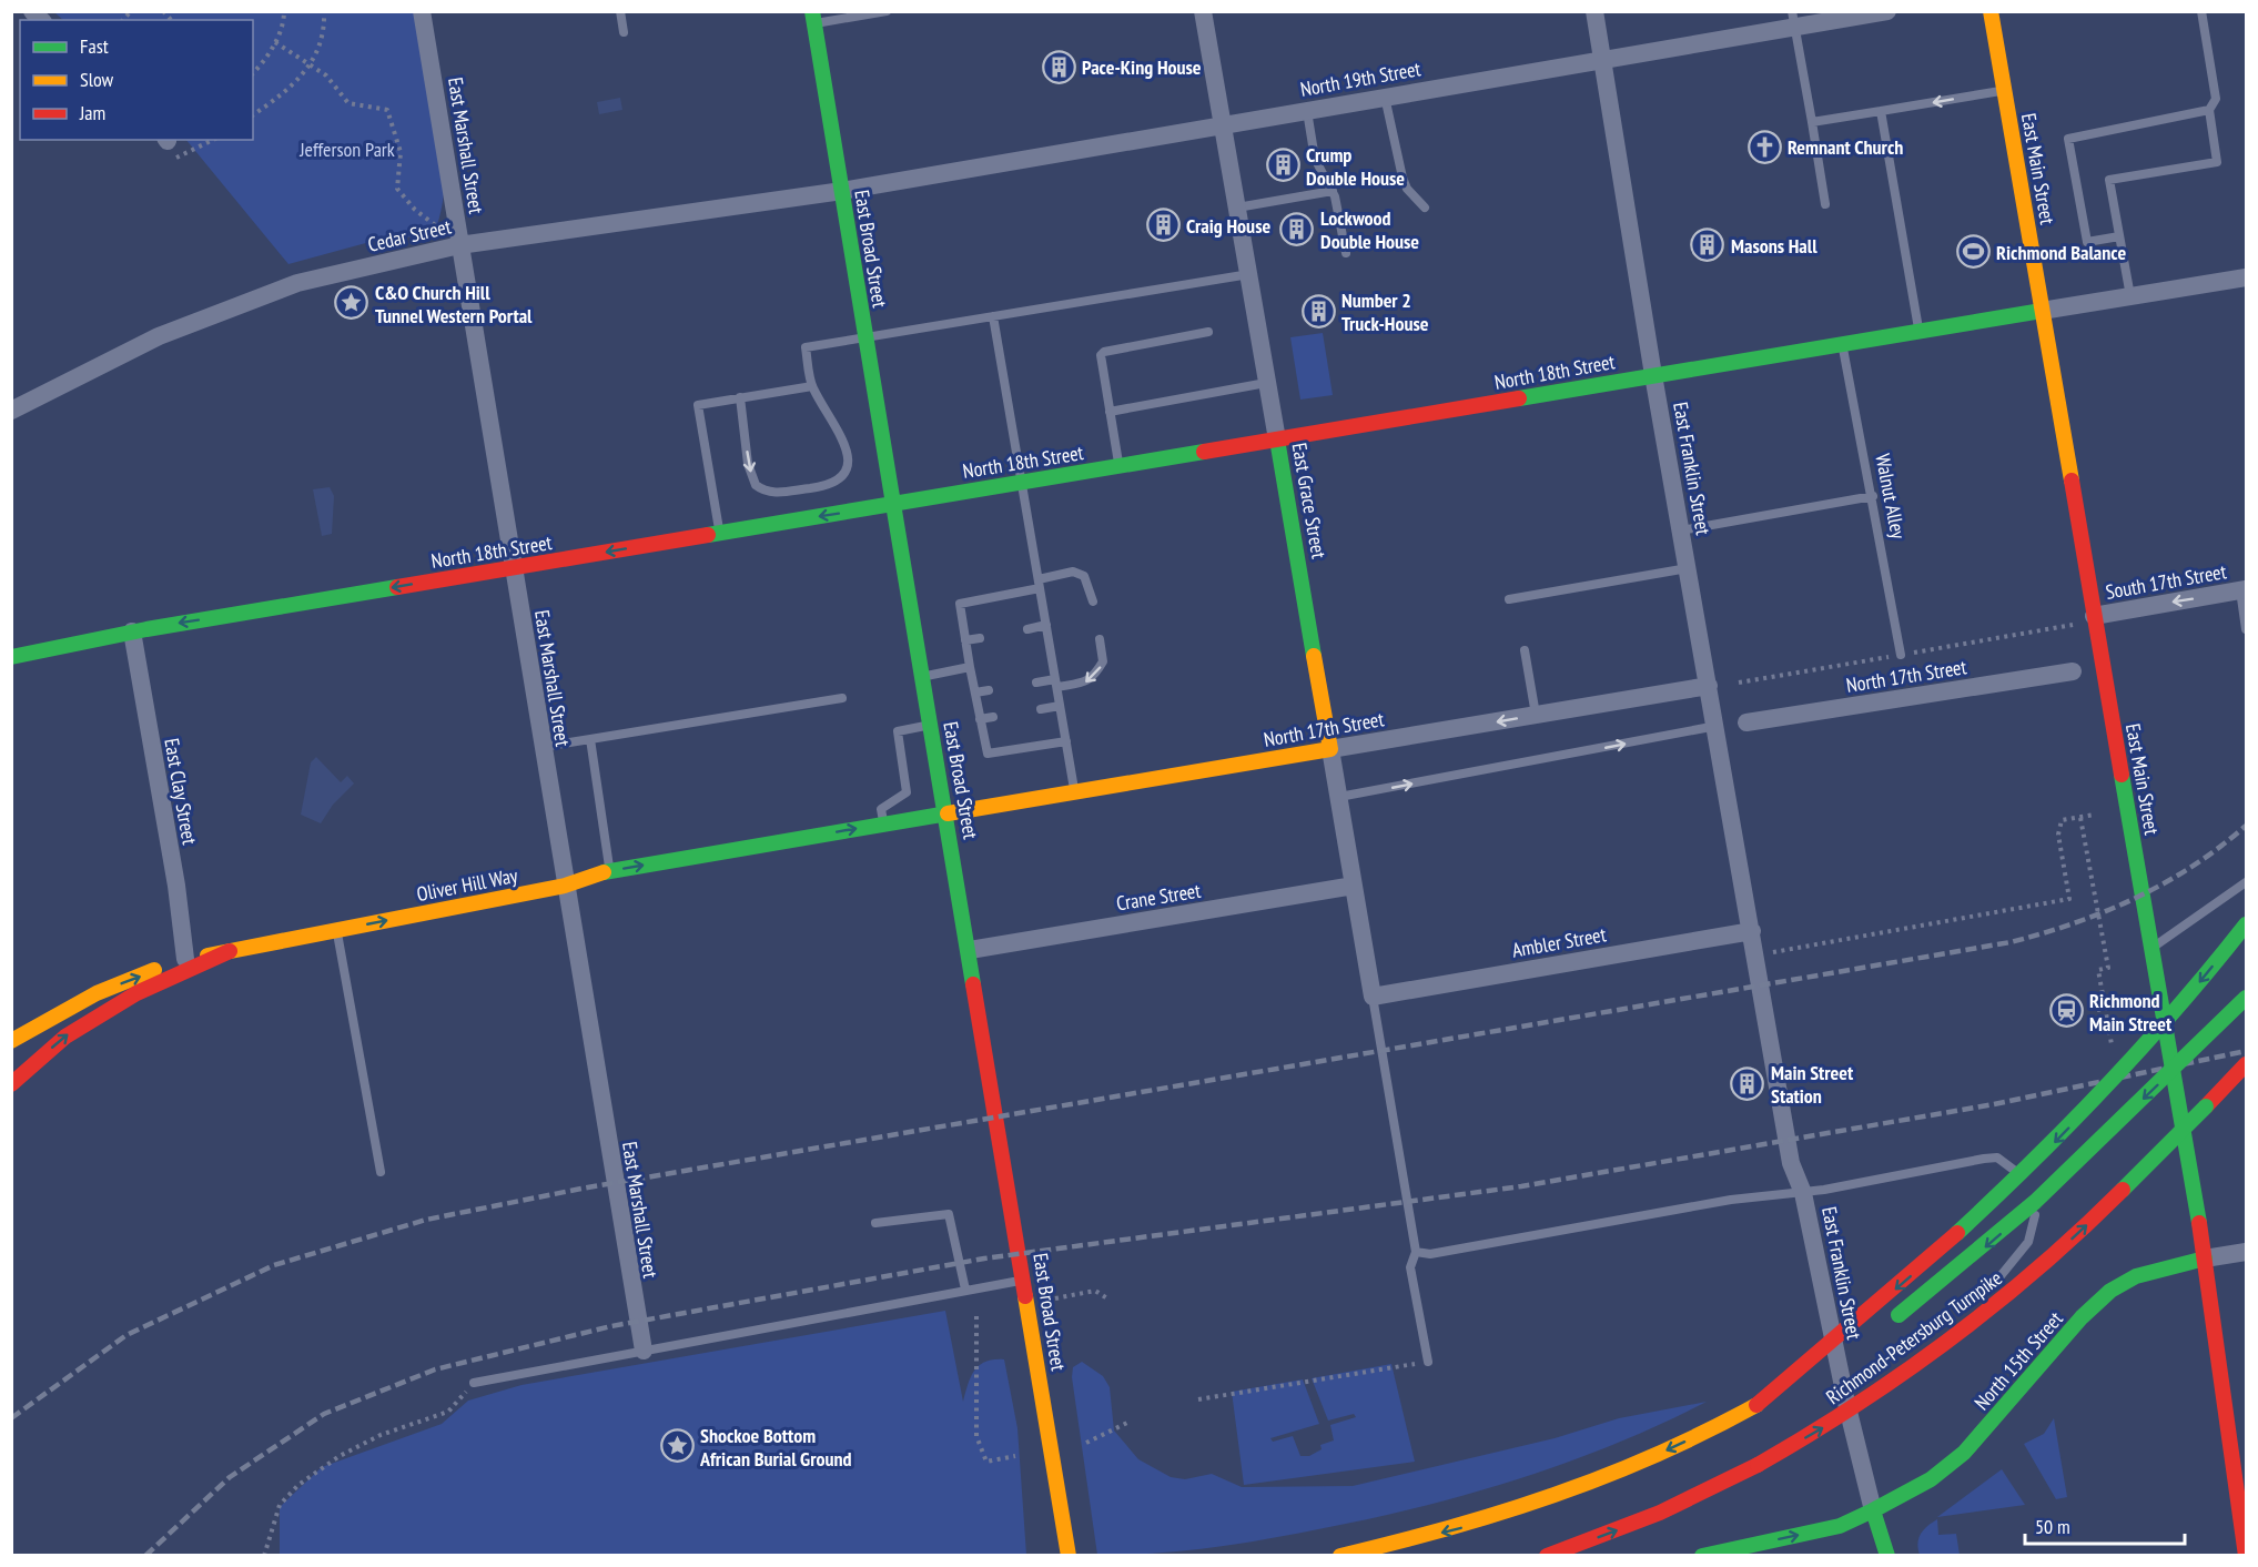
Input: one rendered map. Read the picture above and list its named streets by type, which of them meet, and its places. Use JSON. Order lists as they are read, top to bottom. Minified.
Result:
{"streets":{"main road":["East Main Street","East Broad Street","North 18th Street","East Franklin Street","East Grace Street","North 17th Street","Oliver Hill Way","Richmond-Petersburg Turnpike","North 15th Street"],"street":["North 19th Street","East Marshall Street","Cedar Street","South 17th Street","East Clay Street","Crane Street","Ambler Street"],"lane":["Walnut Alley"]},"crossings":[["North 19th Street","Cedar Street"],["North 19th Street","East Broad Street"],["North 19th Street","East Franklin Street"],["North 19th Street","East Grace Street"],["East Marshall Street","Cedar Street"],["East Marshall Street","North 18th Street"],["East Marshall Street","Oliver Hill Way"],["East Main Street","North 18th Street"],["East Main Street","South 17th Street"],["East Main Street","North 15th Street"],["Cedar Street","East Broad Street"],["East Broad Street","North 18th Street"],["East Broad Street","North 17th Street"],["East Broad Street","Oliver Hill Way"],["East Broad Street","Crane Street"],["North 18th Street","East Franklin Street"],["North 18th Street","Walnut Alley"],["North 18th Street","East Grace Street"],["North 18th Street","East Clay Street"],["East Franklin Street","North 17th Street"],["East Franklin Street","Ambler Street"],["East Franklin Street","North 15th Street"],["East Grace Street","North 17th Street"],["East Grace Street","Crane Street"],["East Grace Street","Ambler Street"],["North 17th Street","Oliver Hill Way"],["East Clay Street","Oliver Hill Way"]],"one_way":["North 18th Street","South 17th Street","Oliver Hill Way"],"parks":["Jefferson Park"],"places":{"building":["Pace-King House","Crump Double House","Craig House","Lockwood Double House","Masons Hall","Number 2 Truck-House","Main Street Station"],"church":["Remnant Church"],"sports":["Richmond Balance"],"place":["C&O Church Hill Tunnel Western Portal","Shockoe Bottom African Burial Ground"],"station":["Richmond Main Street"]},"legend":["Fast","Slow","Jam"],"scale_bar":"50 m"}
